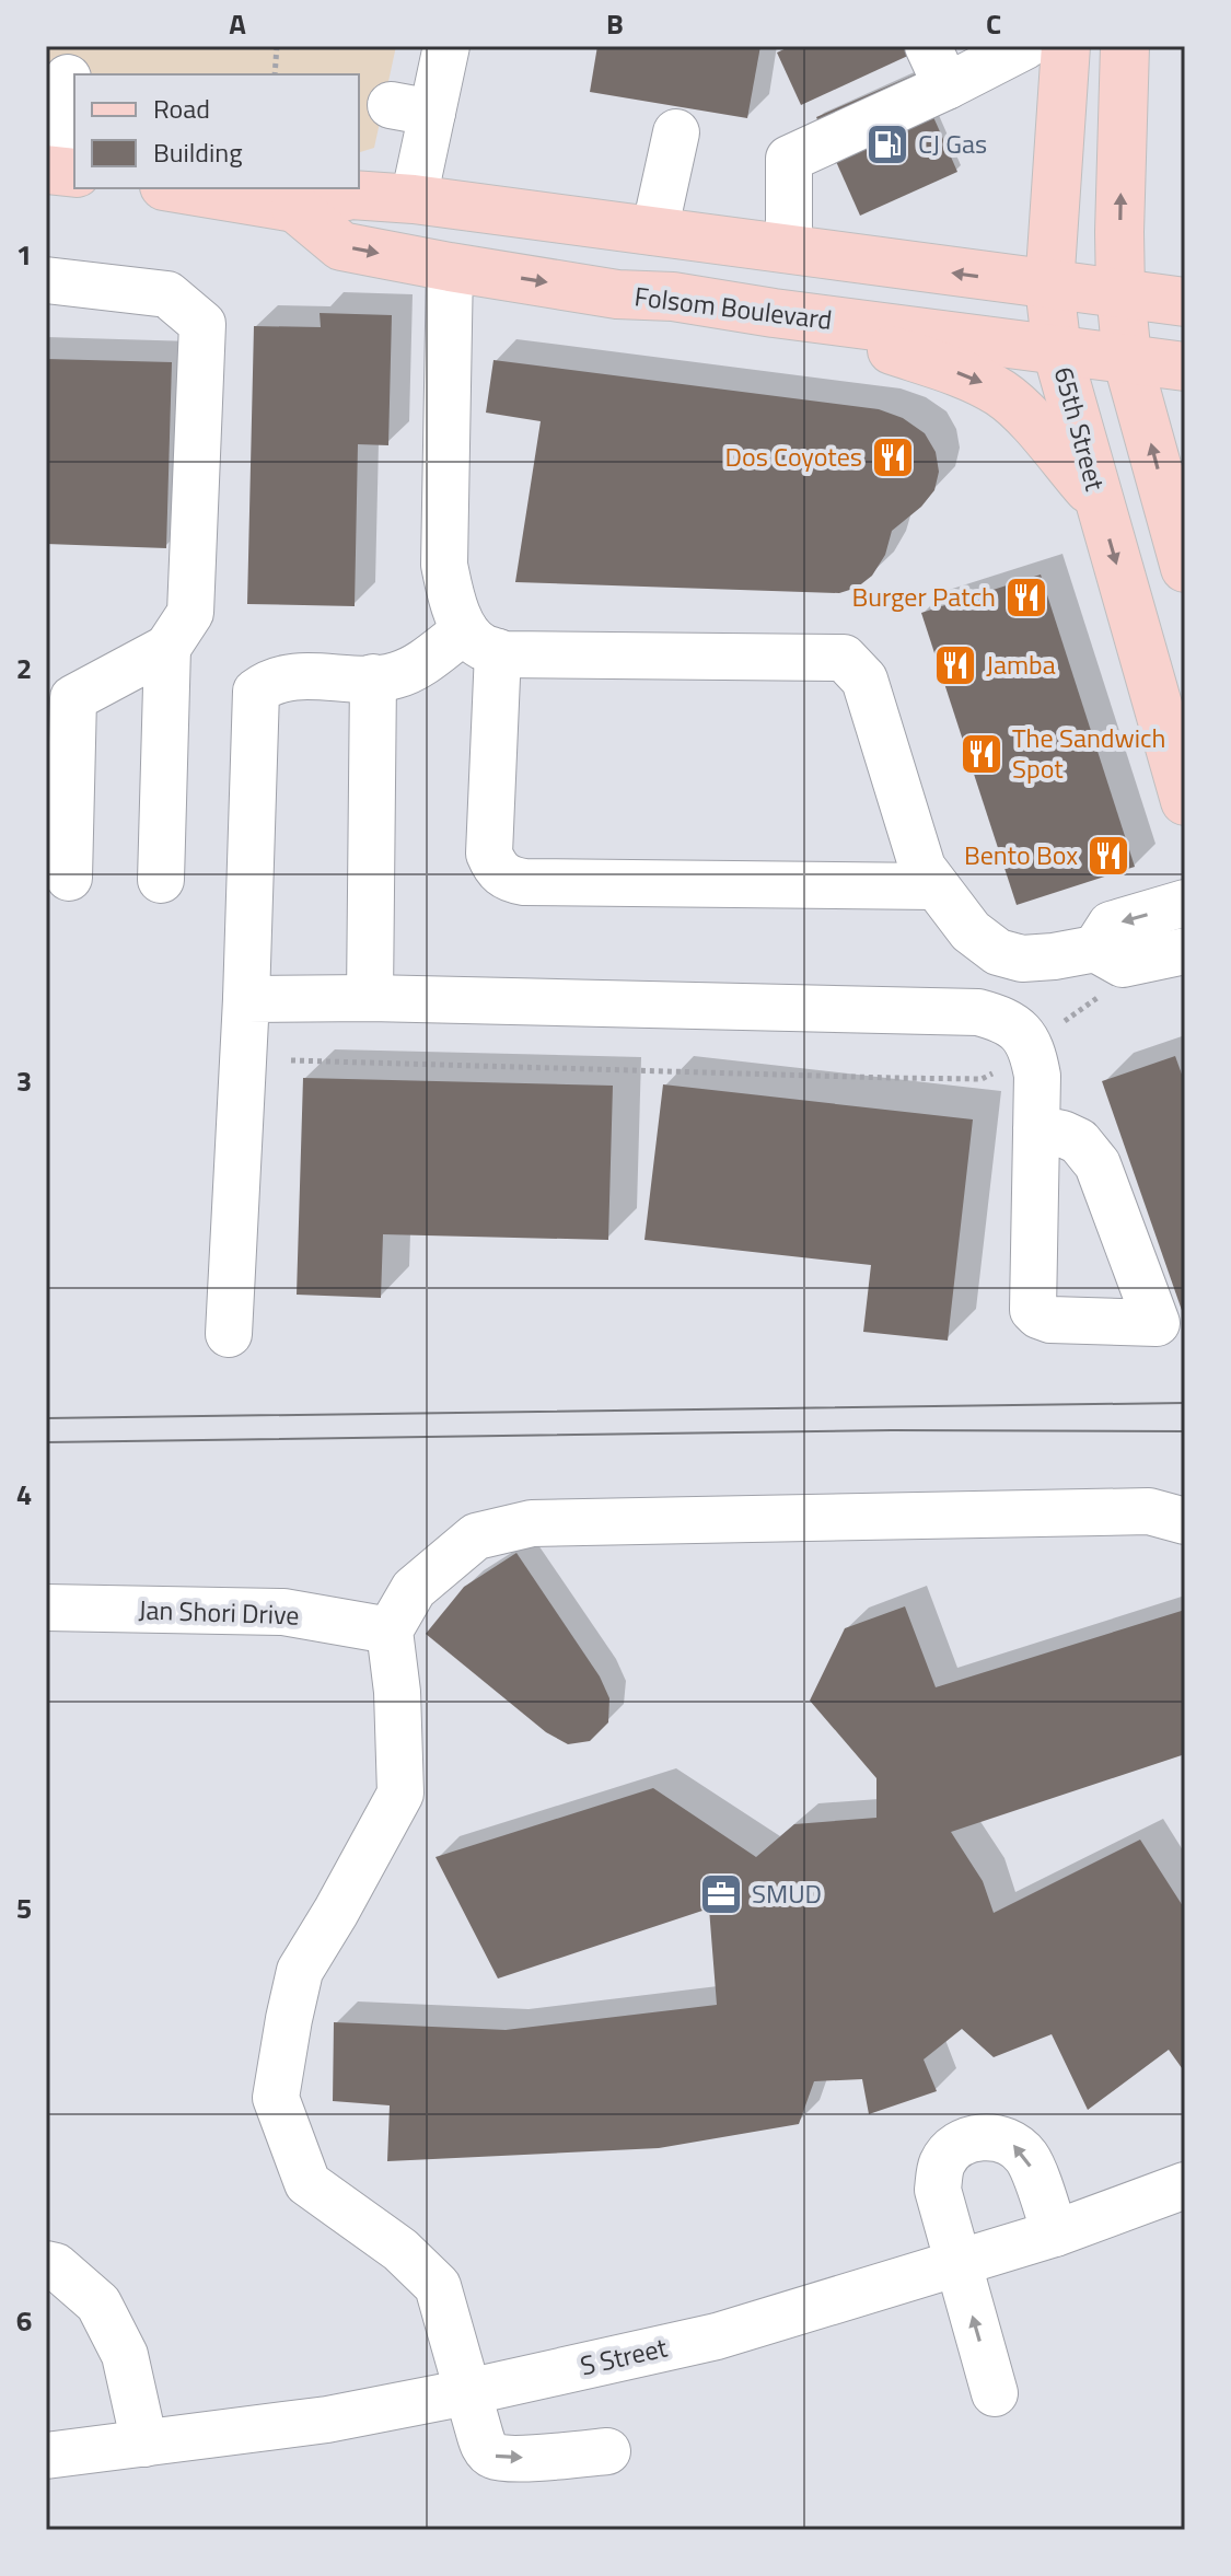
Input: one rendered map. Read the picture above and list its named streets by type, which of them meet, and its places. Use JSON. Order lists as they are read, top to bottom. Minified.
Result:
{"streets":{"main road":["Folsom Boulevard","65th Street"],"street":["Jan Shori Drive","S Street"]},"crossings":[["Folsom Boulevard","65th Street"]],"one_way":["65th Street"],"places":{"fuel station":["CJ Gas"],"restaurant":["Dos Coyotes","Burger Patch","Jamba","The Sandwich Spot","Bento Box"],"office":["SMUD"]},"legend":["Road","Building"],"grid":{"columns":["A","B","C"],"rows":["1","2","3","4","5","6"]}}
